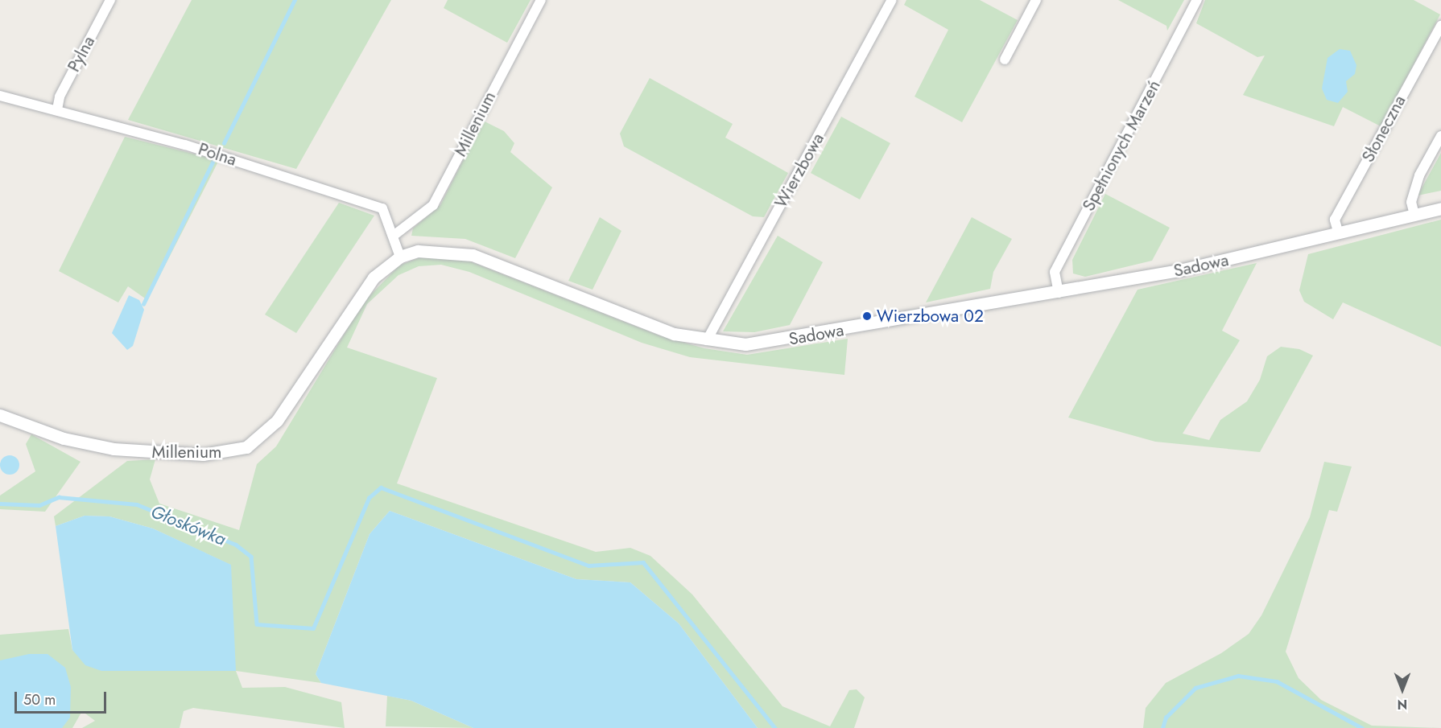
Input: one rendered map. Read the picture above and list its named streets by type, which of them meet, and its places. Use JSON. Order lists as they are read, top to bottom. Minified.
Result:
{"streets":{"street":["Pylna","Millenium","Słoneczna","Spełnionych Marzeń","Polna","Wierzbowa","Sadowa"]},"crossings":[["Pylna","Polna"],["Millenium","Polna"],["Millenium","Sadowa"],["Słoneczna","Sadowa"],["Spełnionych Marzeń","Sadowa"],["Polna","Sadowa"],["Wierzbowa","Sadowa"]],"water":["Głoskówka"],"places":["Wierzbowa 02"],"scale_bar":"50 m","north":"bottom"}
